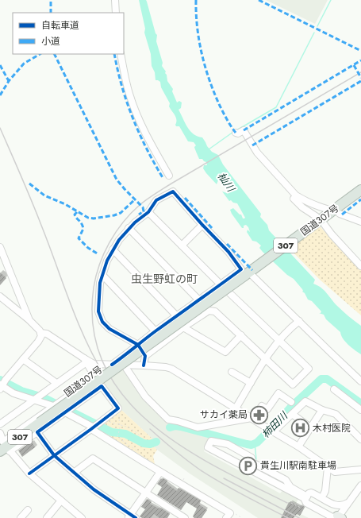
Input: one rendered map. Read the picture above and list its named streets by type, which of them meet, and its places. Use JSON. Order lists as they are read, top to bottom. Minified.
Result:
{"streets":{"highway":["国道307号","307"]},"districts":["虫生野虹の町"],"water":["杣川","柿田川"],"places":{"pharmacy":["サカイ薬局"],"hospital":["木村医院"],"parking":["貴生川駅南駐車場"]},"legend":["自転車道","小道"]}
